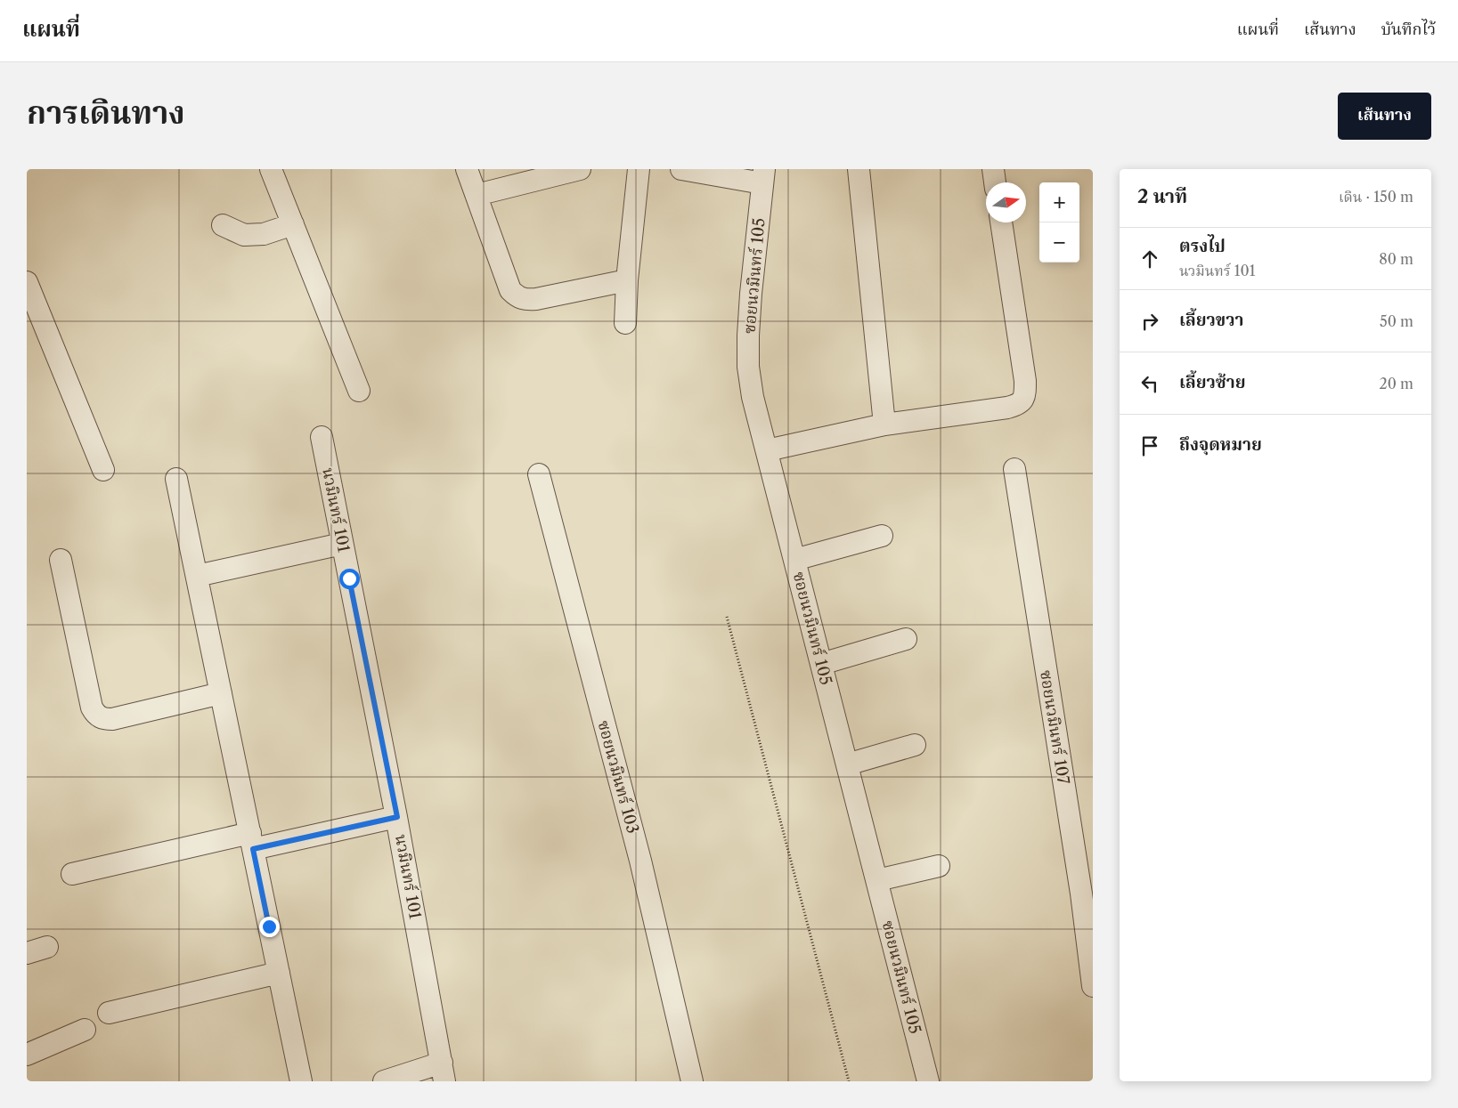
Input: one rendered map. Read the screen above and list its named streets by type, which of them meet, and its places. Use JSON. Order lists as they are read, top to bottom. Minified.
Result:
{"streets":{"street":["ซอยนวมินทร์ 105","นวมินทร์ 101","ซอยนวมินทร์ 107","ซอยนวมินทร์ 103"]},"north":"right","page":{"header":"แผนที่","nav":["แผนที่","เส้นทาง","บันทึกไว้"],"title":"การเดินทาง","buttons":"เส้นทาง","heading":["2 นาที","เดิน · 150 m"],"map_buttons":["+","−"],"list":[["ตรงไป","นวมินทร์ 101","80 m"],["เลี้ยวขวา","50 m"],["เลี้ยวซ้าย","20 m"],"ถึงจุดหมาย"]}}
